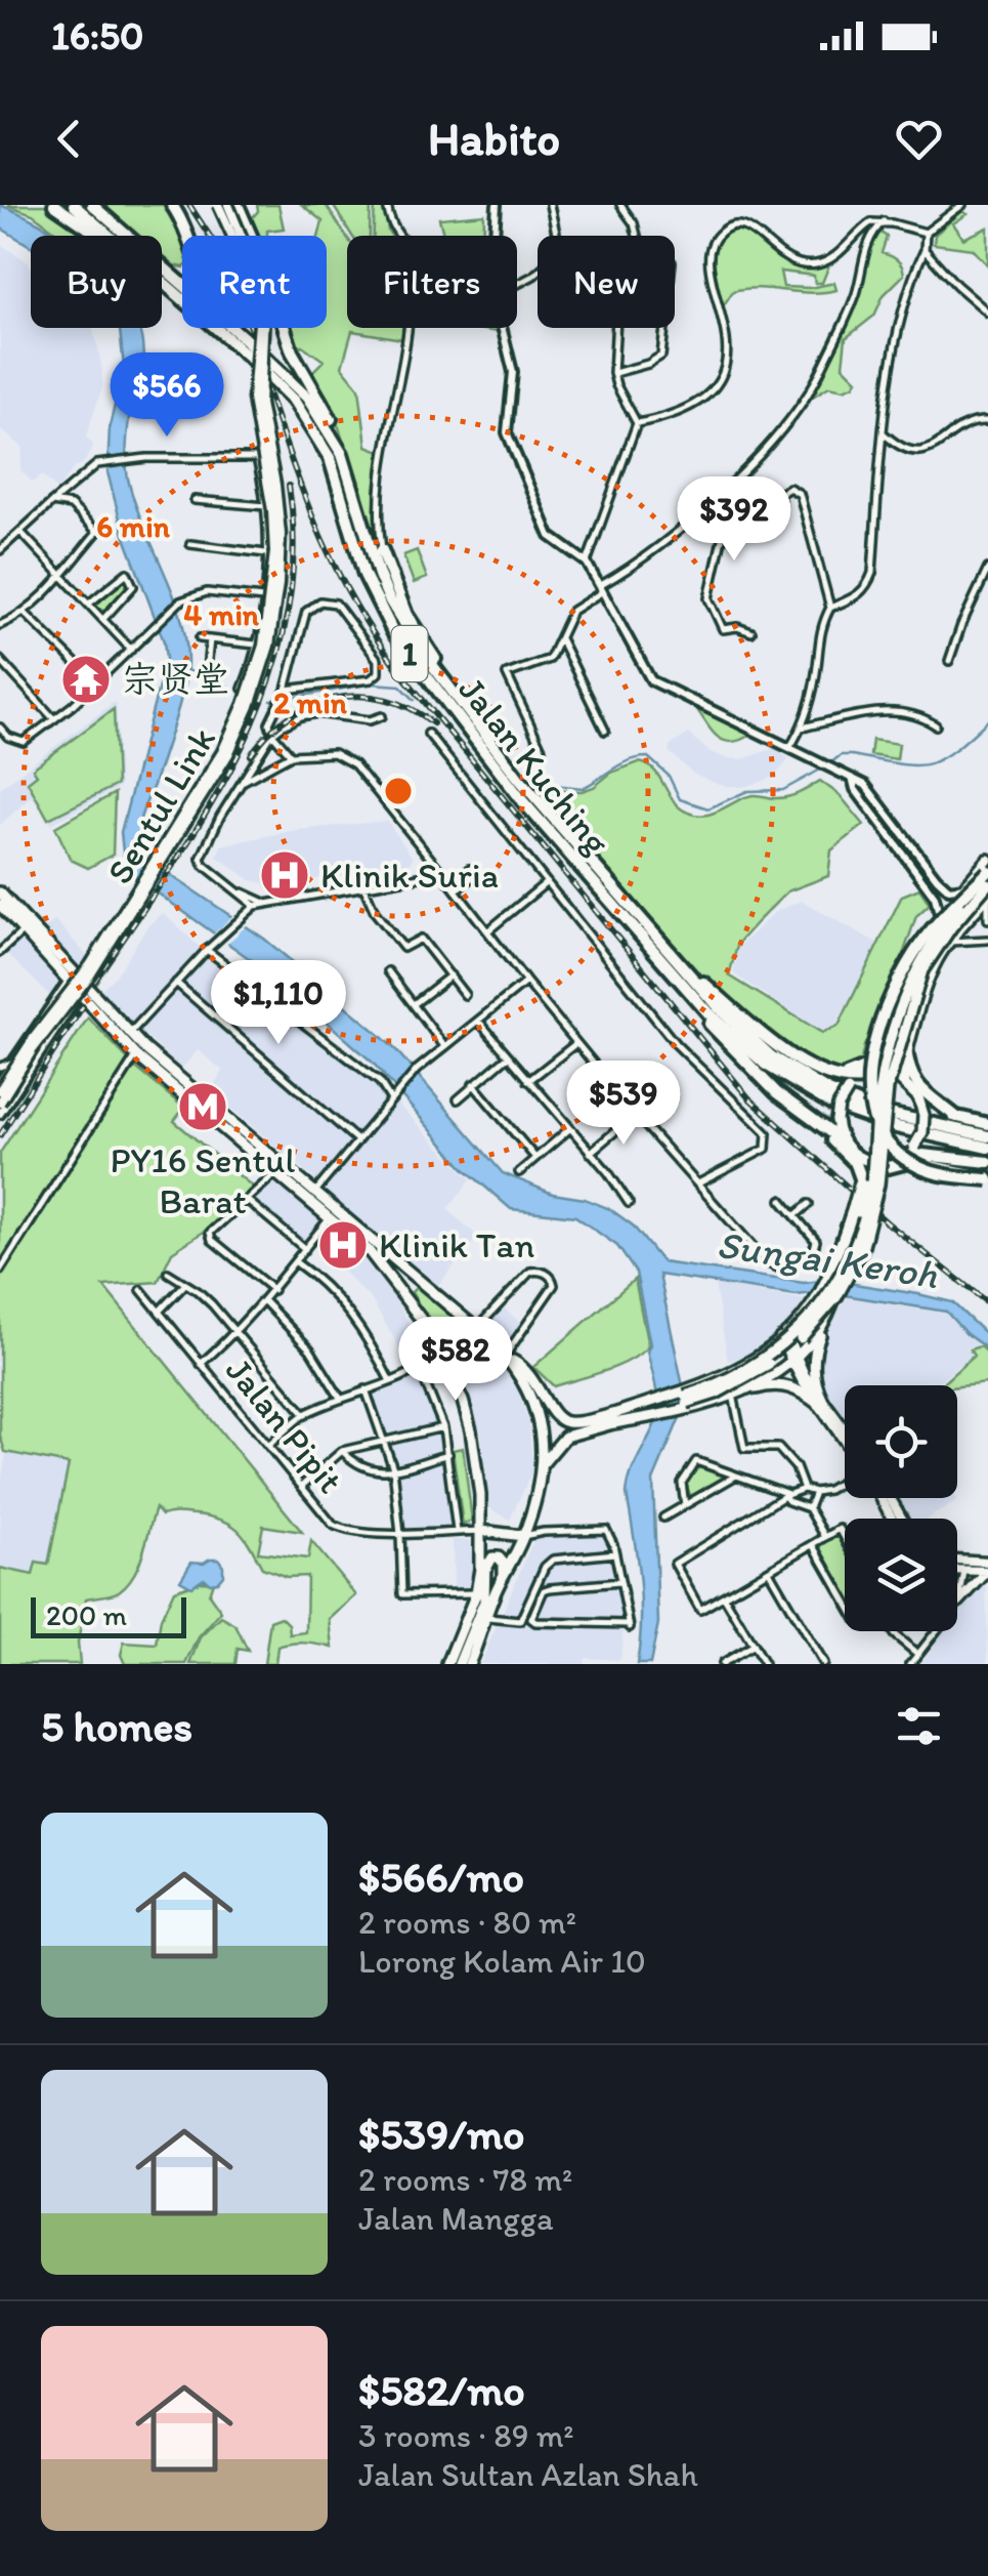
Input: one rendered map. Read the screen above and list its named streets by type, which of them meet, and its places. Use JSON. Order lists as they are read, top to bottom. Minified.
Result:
{"streets":{"highway":["1","Jalan Kuching"],"main road":["Sentul Link"],"street":["Jalan Pipit"]},"water":["Sungai Keroh"],"places":{"temple":["宗贤堂"],"hospital":["Klinik Suria","Klinik Tan"],"metro station":["PY16 Sentul Barat"]},"scale_bar":"200 m","page":{"status":"16:50","header":"Habito","chip":["Buy","Rent","Filters","New"],"price":["$566","$392","$1,110","$539","$582"],"scale":"200 m","heading":"5 homes","list":[{"name":"$566/mo","note":"2 rooms · 80 m² · Lorong Kolam Air 10"},{"name":"$539/mo","note":"2 rooms · 78 m² · Jalan Mangga"},{"name":"$582/mo","note":"3 rooms · 89 m² · Jalan Sultan Azlan Shah"}]},"rings":["6 min","4 min","2 min"]}
